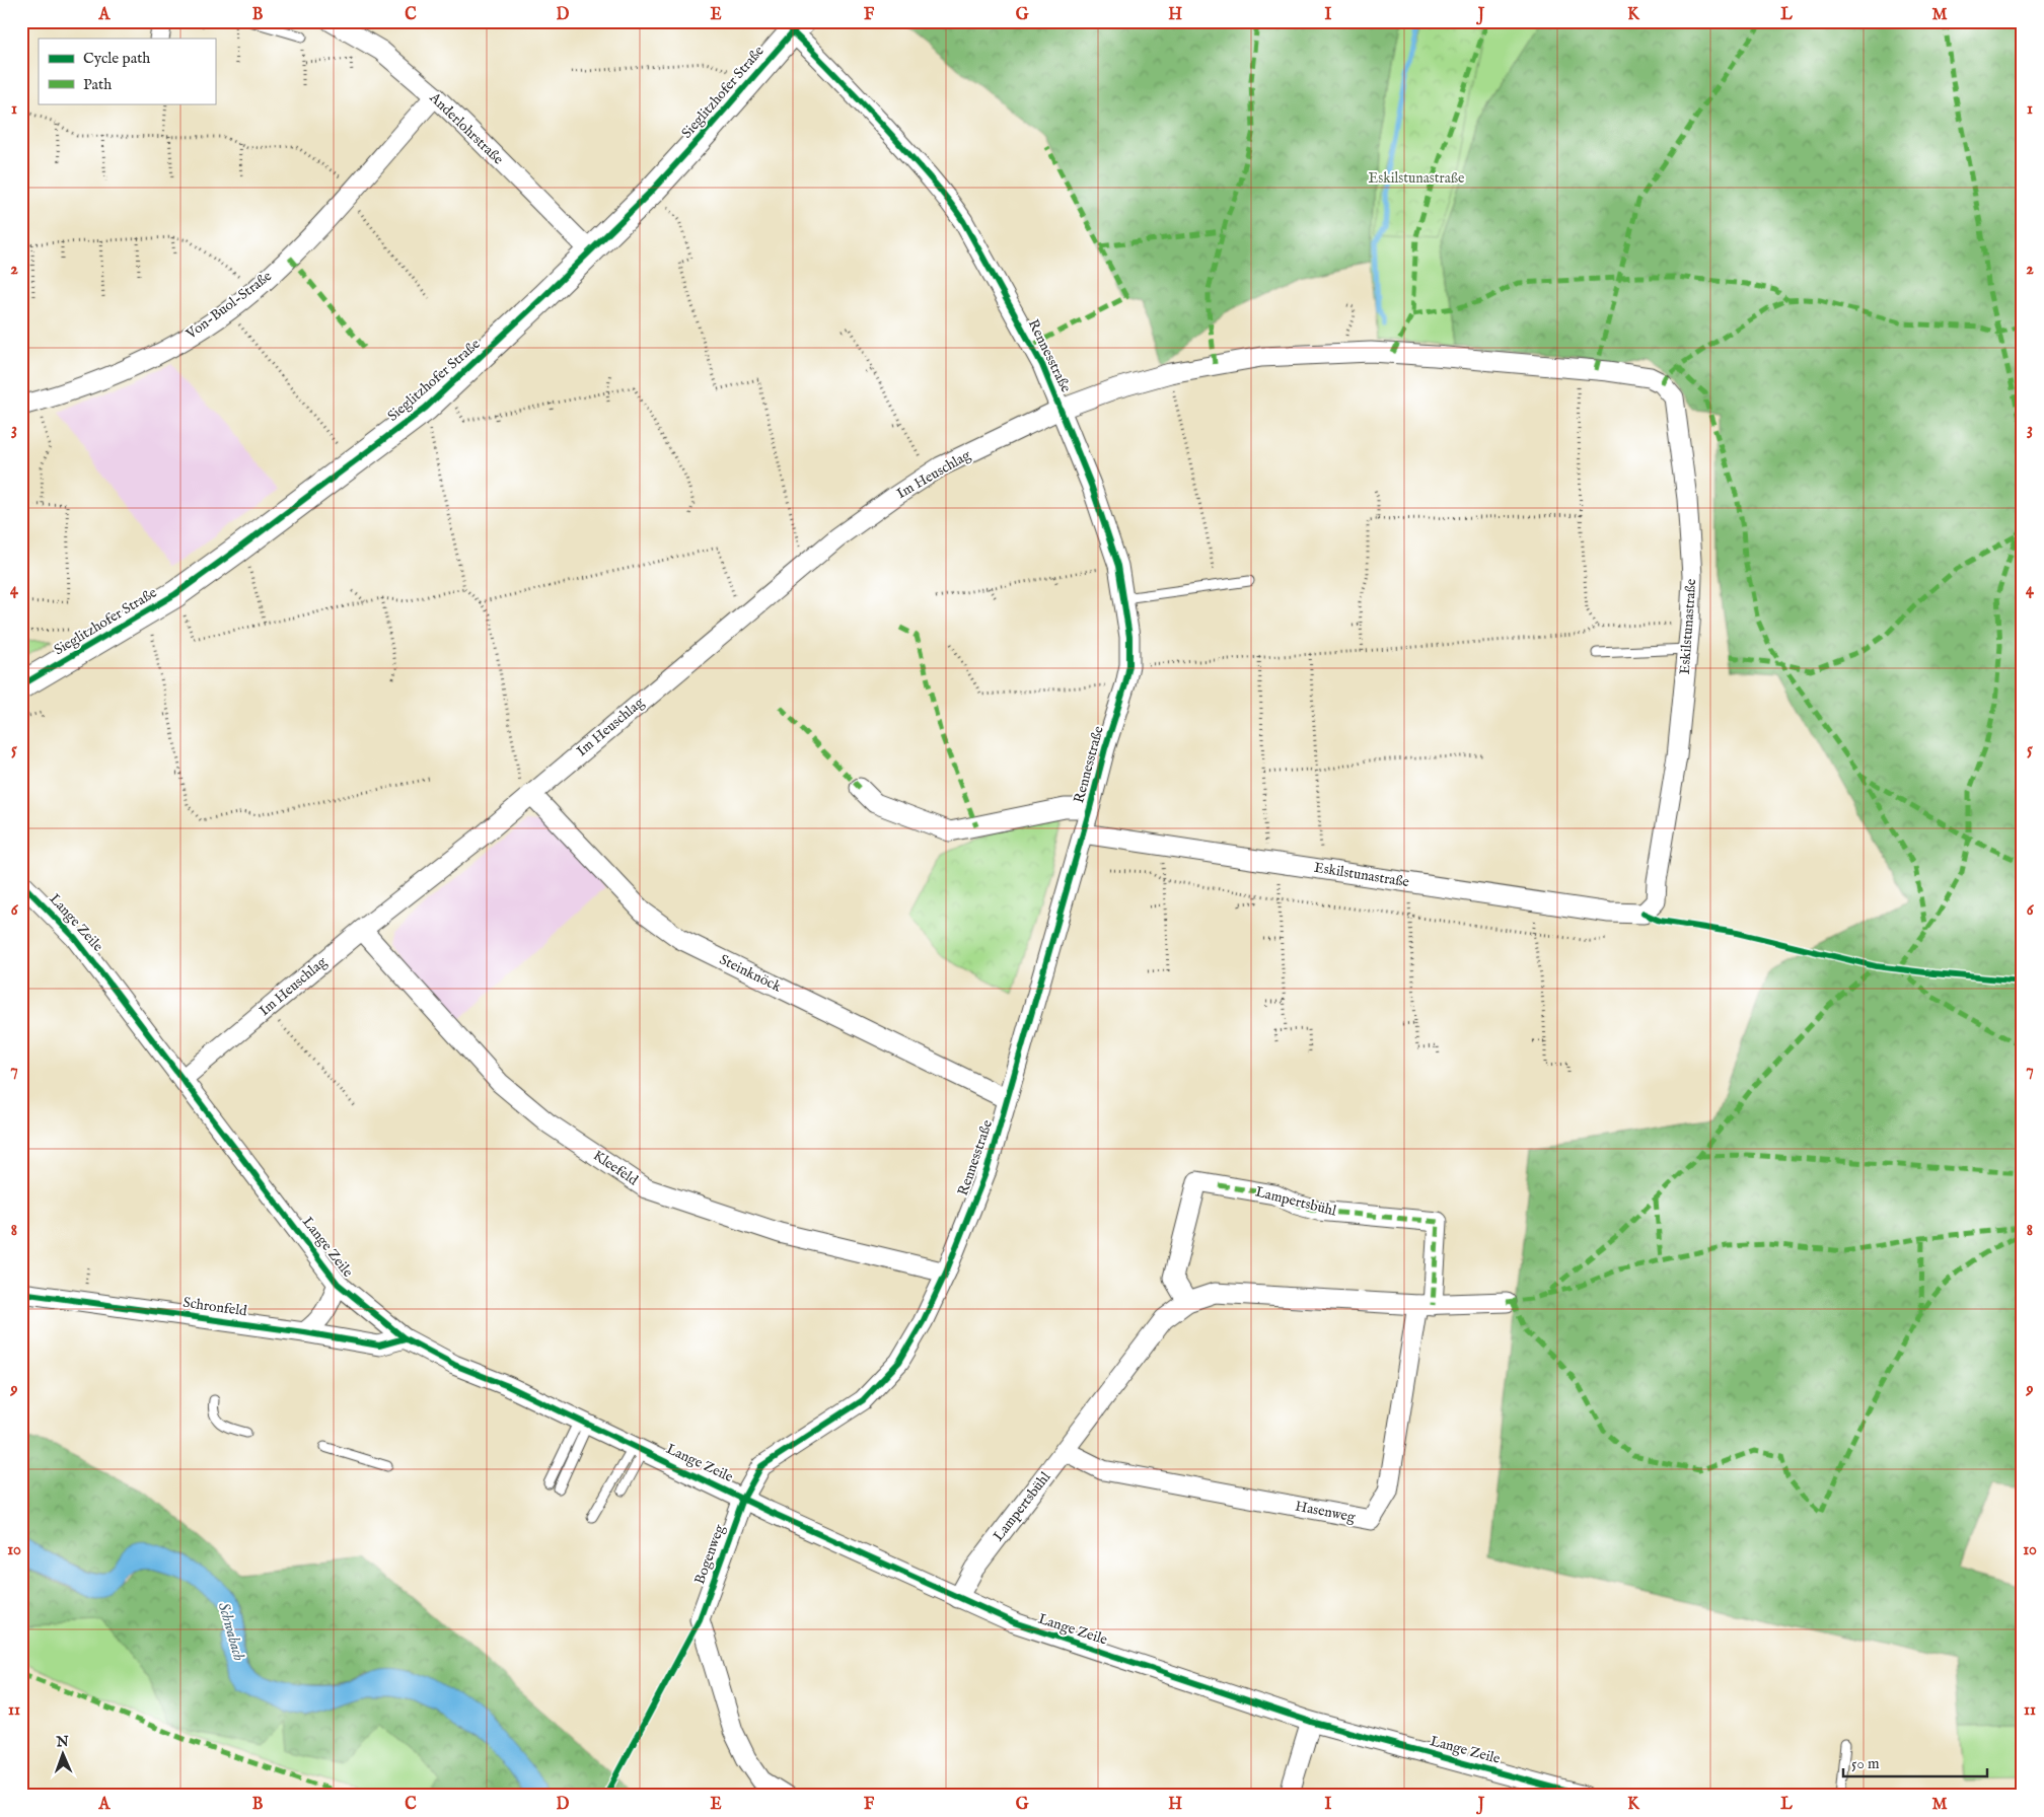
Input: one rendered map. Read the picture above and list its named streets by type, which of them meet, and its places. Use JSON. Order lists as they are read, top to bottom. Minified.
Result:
{"streets":{"main road":["Sieglitzhofer Straße"],"street":["Anderlohrstraße","Von-Buol-Straße","Rennesstraße","Im Heuschlag","Eskilstunastraße","Lange Zeile","Steinknöck","Kleefeld","Lampertsbühl","Schronfeld","Hasenweg","Bogenweg"]},"crossings":[["Sieglitzhofer Straße","Anderlohrstraße"],["Sieglitzhofer Straße","Rennesstraße"],["Anderlohrstraße","Von-Buol-Straße"],["Rennesstraße","Im Heuschlag"],["Rennesstraße","Eskilstunastraße"],["Rennesstraße","Lange Zeile"],["Rennesstraße","Steinknöck"],["Rennesstraße","Kleefeld"],["Rennesstraße","Bogenweg"],["Im Heuschlag","Eskilstunastraße"],["Im Heuschlag","Lange Zeile"],["Im Heuschlag","Steinknöck"],["Im Heuschlag","Kleefeld"],["Lange Zeile","Lampertsbühl"],["Lange Zeile","Schronfeld"],["Lange Zeile","Bogenweg"],["Lampertsbühl","Hasenweg"]],"water":["Schwabach"],"parks":["Eskilstunastraße"],"legend":["Cycle path","Path"],"scale_bar":"50 m","north":"top","grid":{"columns":["A","B","C","D","E","F","G","H","I","J","K","L","M"],"rows":["1","2","3","4","5","6","7","8","9","10","11"]}}
